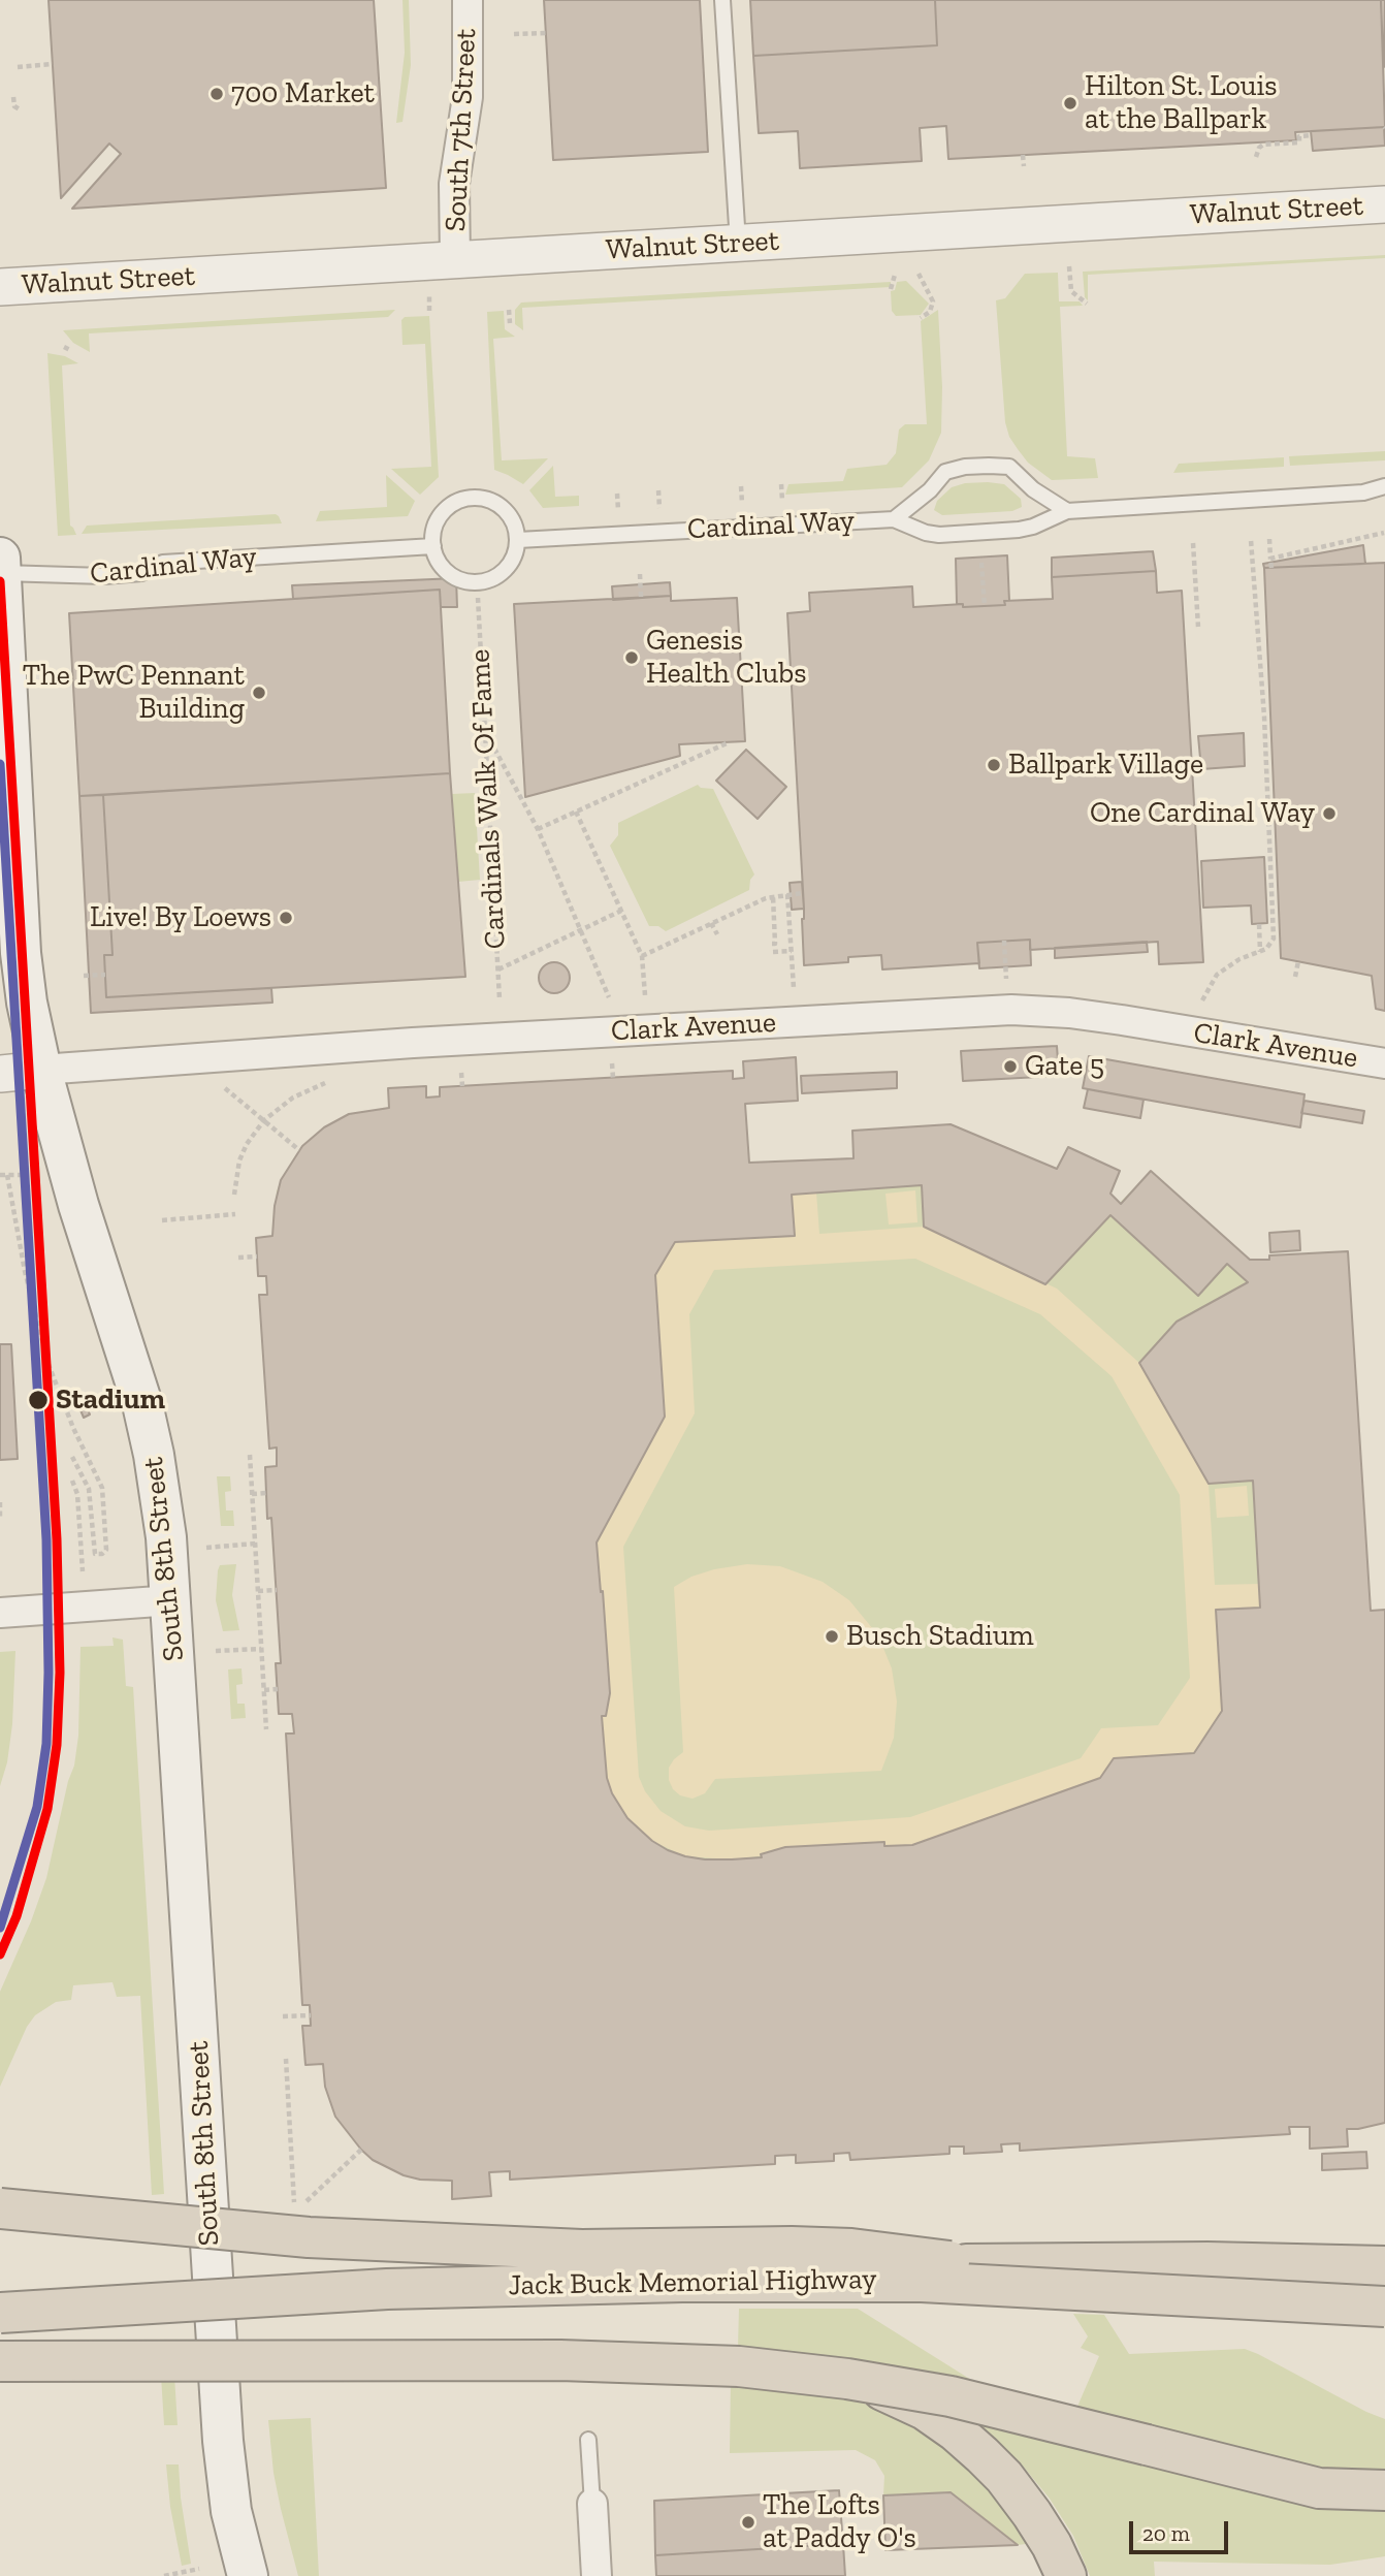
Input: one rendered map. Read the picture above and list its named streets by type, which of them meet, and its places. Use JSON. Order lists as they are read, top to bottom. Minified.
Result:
{"streets":{"highway":["Jack Buck Memorial Highway"],"main road":["South 8th Street"],"street":["South 7th Street","Walnut Street","Clark Avenue"],"lane":["Cardinal Way"],"path":["Cardinals Walk Of Fame"]},"crossings":[["South 7th Street","Walnut Street"],["Cardinal Way","South 8th Street"],["Clark Avenue","South 8th Street"]],"places":["700 Market","Hilton St. Louis at the Ballpark","Genesis Health Clubs","The PwC Pennant Building","Ballpark Village","One Cardinal Way","Live! By Loews","Gate 5","Stadium","Busch Stadium","The Lofts at Paddy O's"],"scale_bar":"20 m"}
